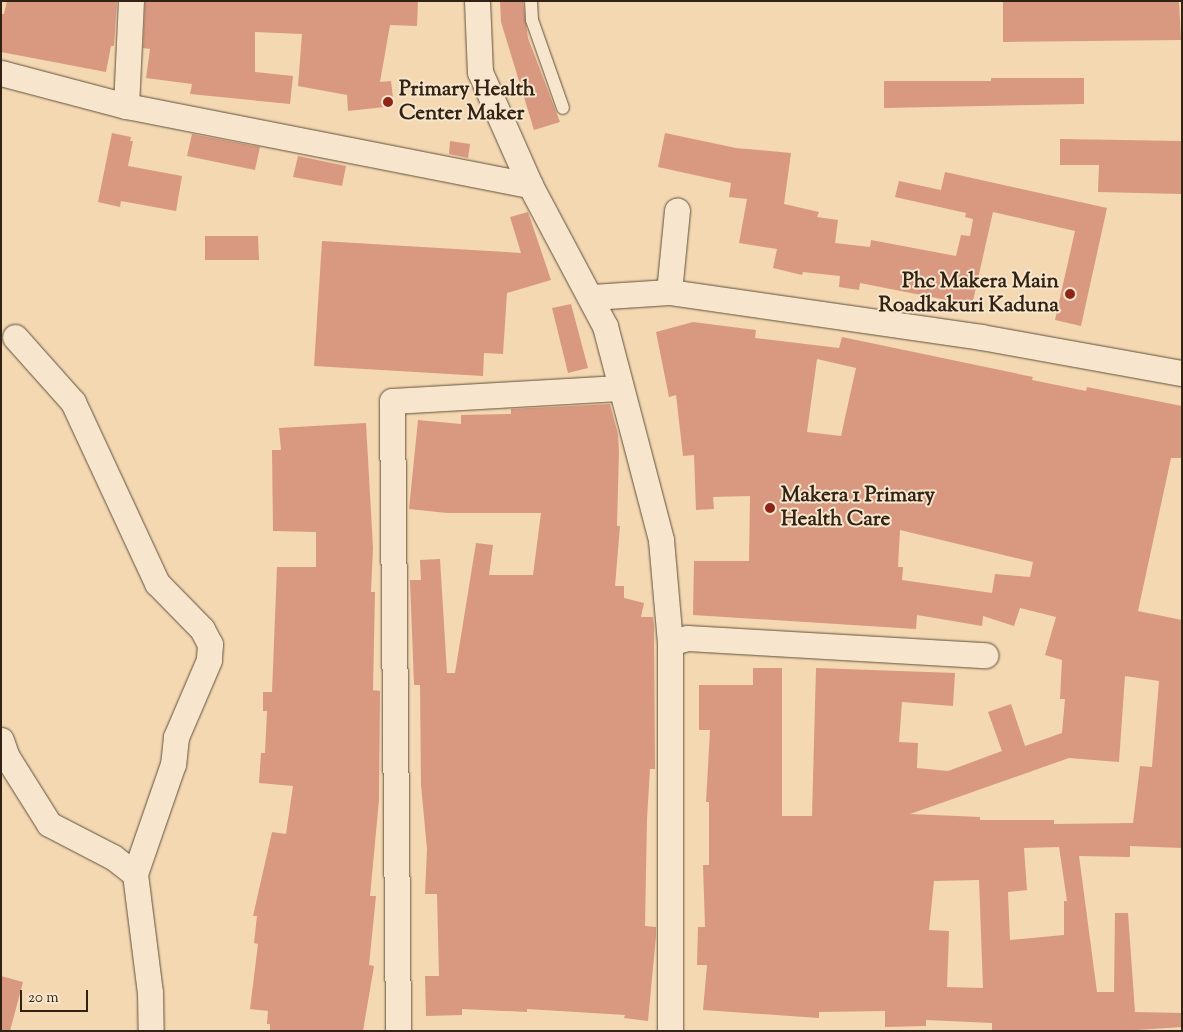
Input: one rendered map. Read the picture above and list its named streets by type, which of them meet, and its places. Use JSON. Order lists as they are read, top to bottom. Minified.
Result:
{"places":["Primary Health Center Maker","Phc Makera Main Roadkakuri Kaduna","Makera 1 Primary Health Care"],"scale_bar":"20 m"}
